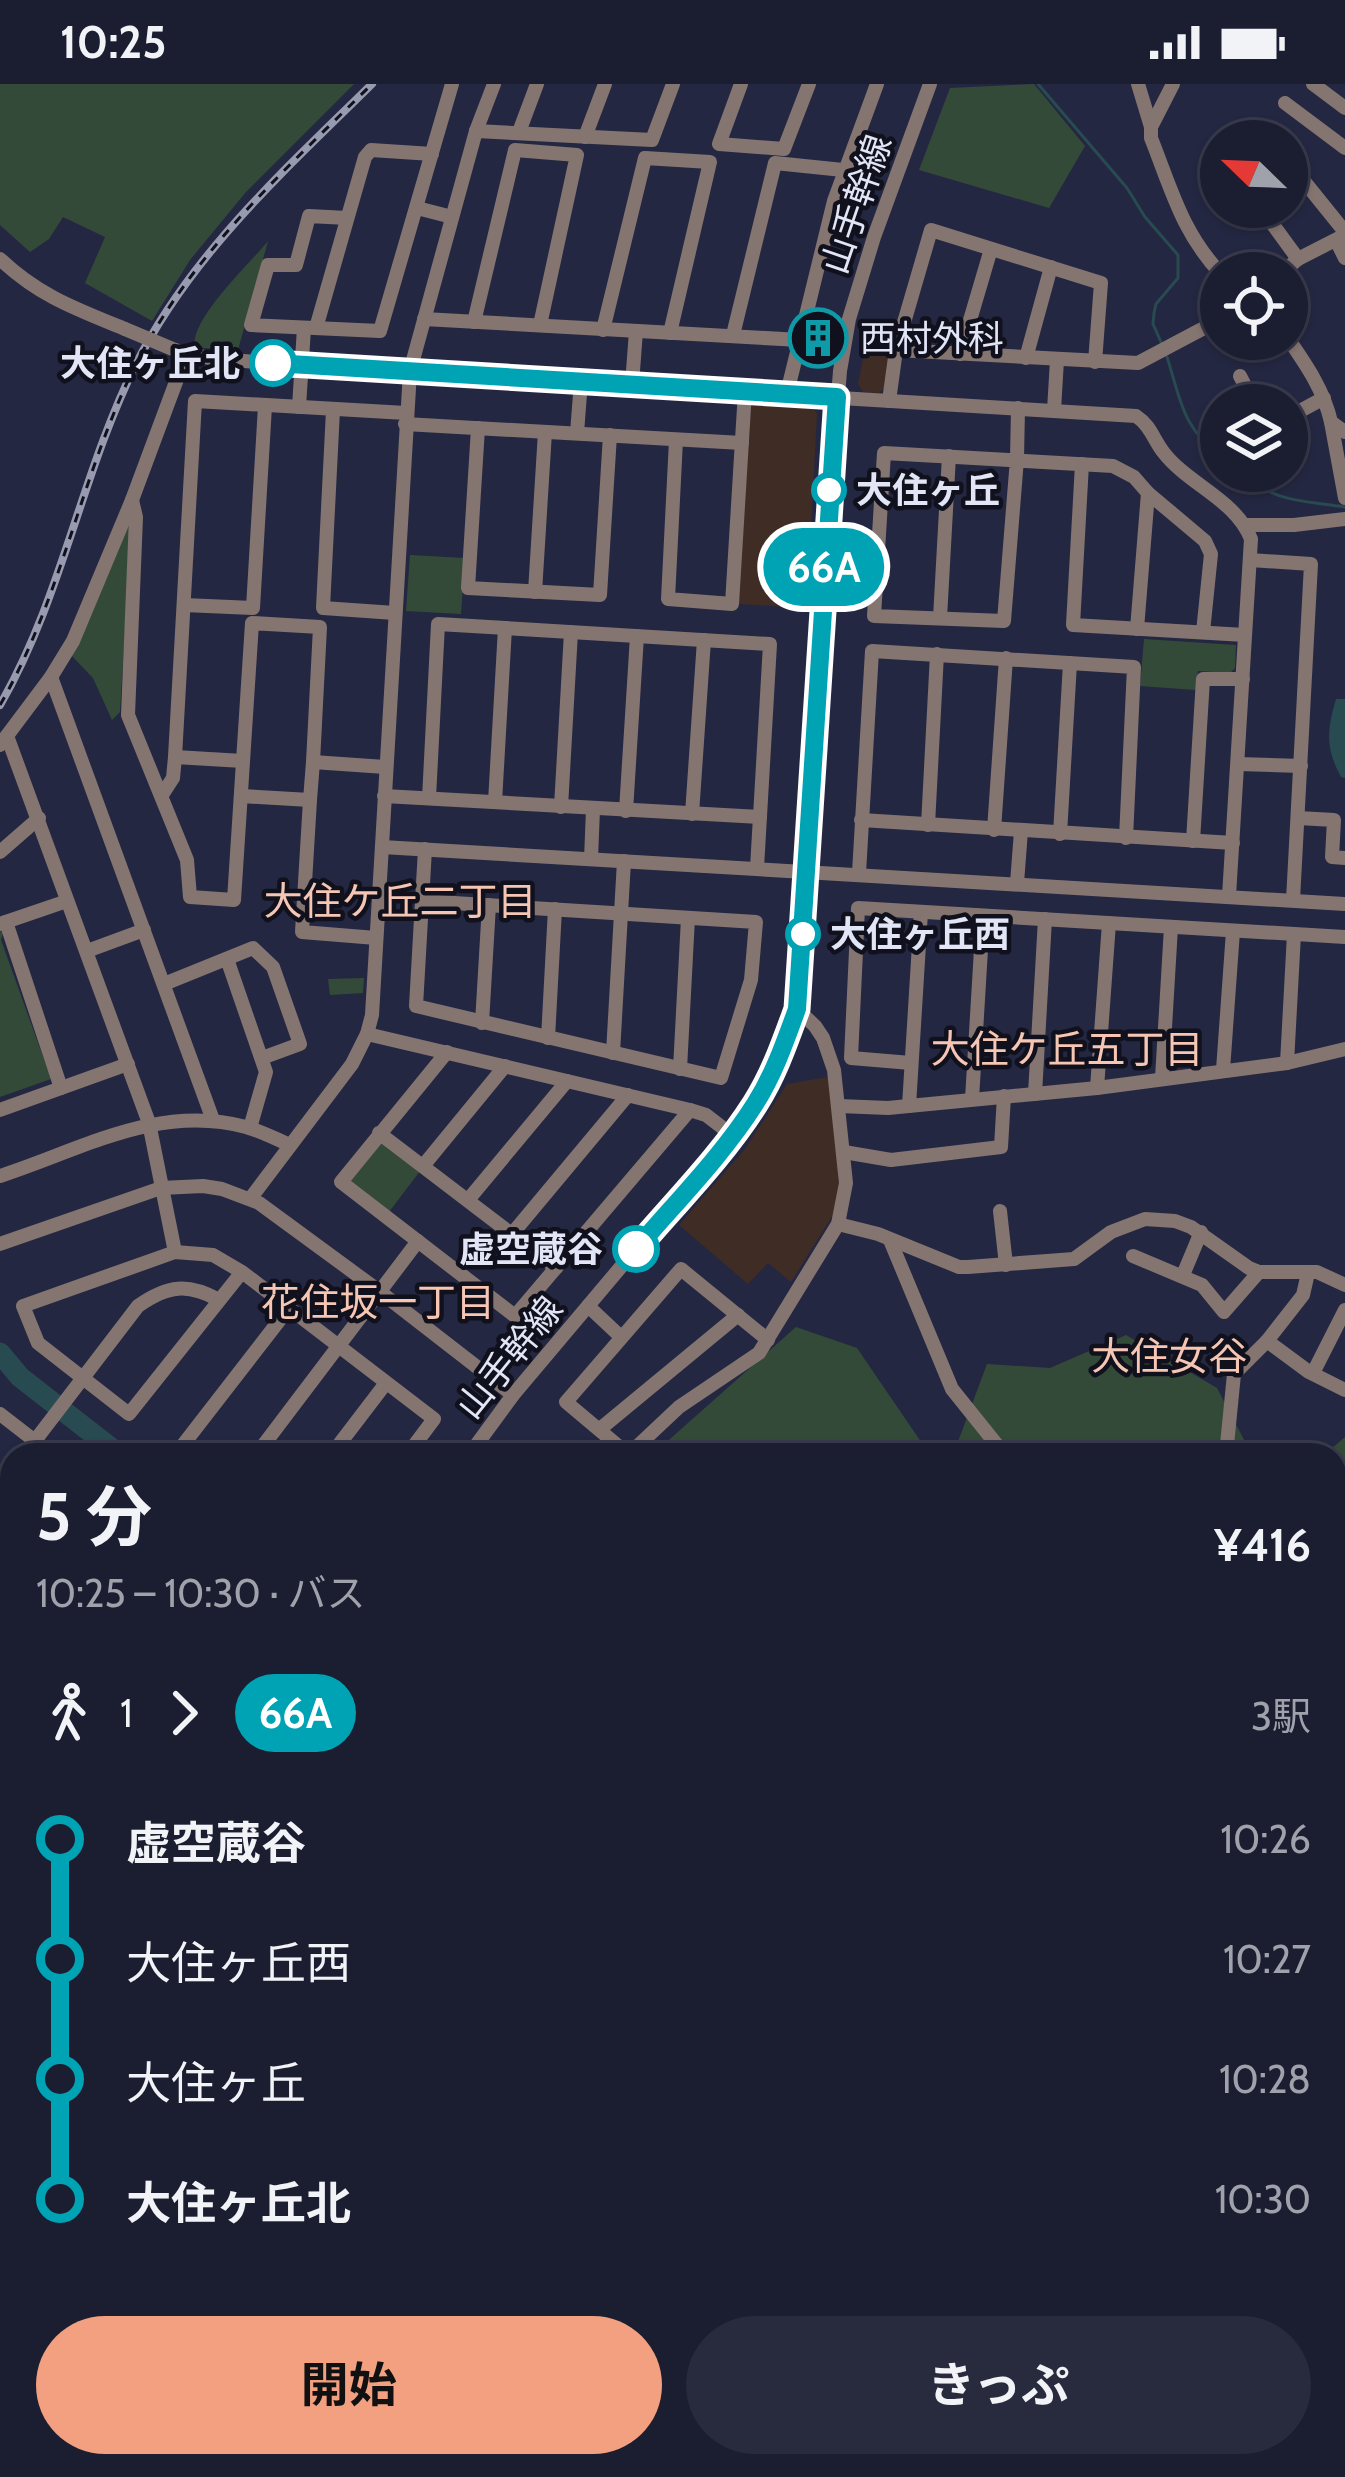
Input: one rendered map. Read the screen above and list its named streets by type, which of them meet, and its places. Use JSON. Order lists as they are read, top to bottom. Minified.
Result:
{"streets":{"street":["山手幹線"]},"districts":["大住ケ丘二丁目","大住ケ丘五丁目","花住坂一丁目","大住女谷"],"places":{"building":["西村外科"],"other":["大住ヶ丘北","大住ヶ丘","大住ヶ丘西","虚空蔵谷"]},"lines":["bus line 66A"],"north":"top left","page":{"status":"10:25","on_map":"66A","heading":["5 分","10:25 – 10:30 · バス","¥416"],"legs":["1","66A","3駅"],"list":[{"name":"虚空蔵谷","value":"10:26"},{"name":"大住ヶ丘西","value":"10:27"},{"name":"大住ヶ丘","value":"10:28"},{"name":"大住ヶ丘北","value":"10:30"}],"buttons":["開始","きっぷ"]}}
